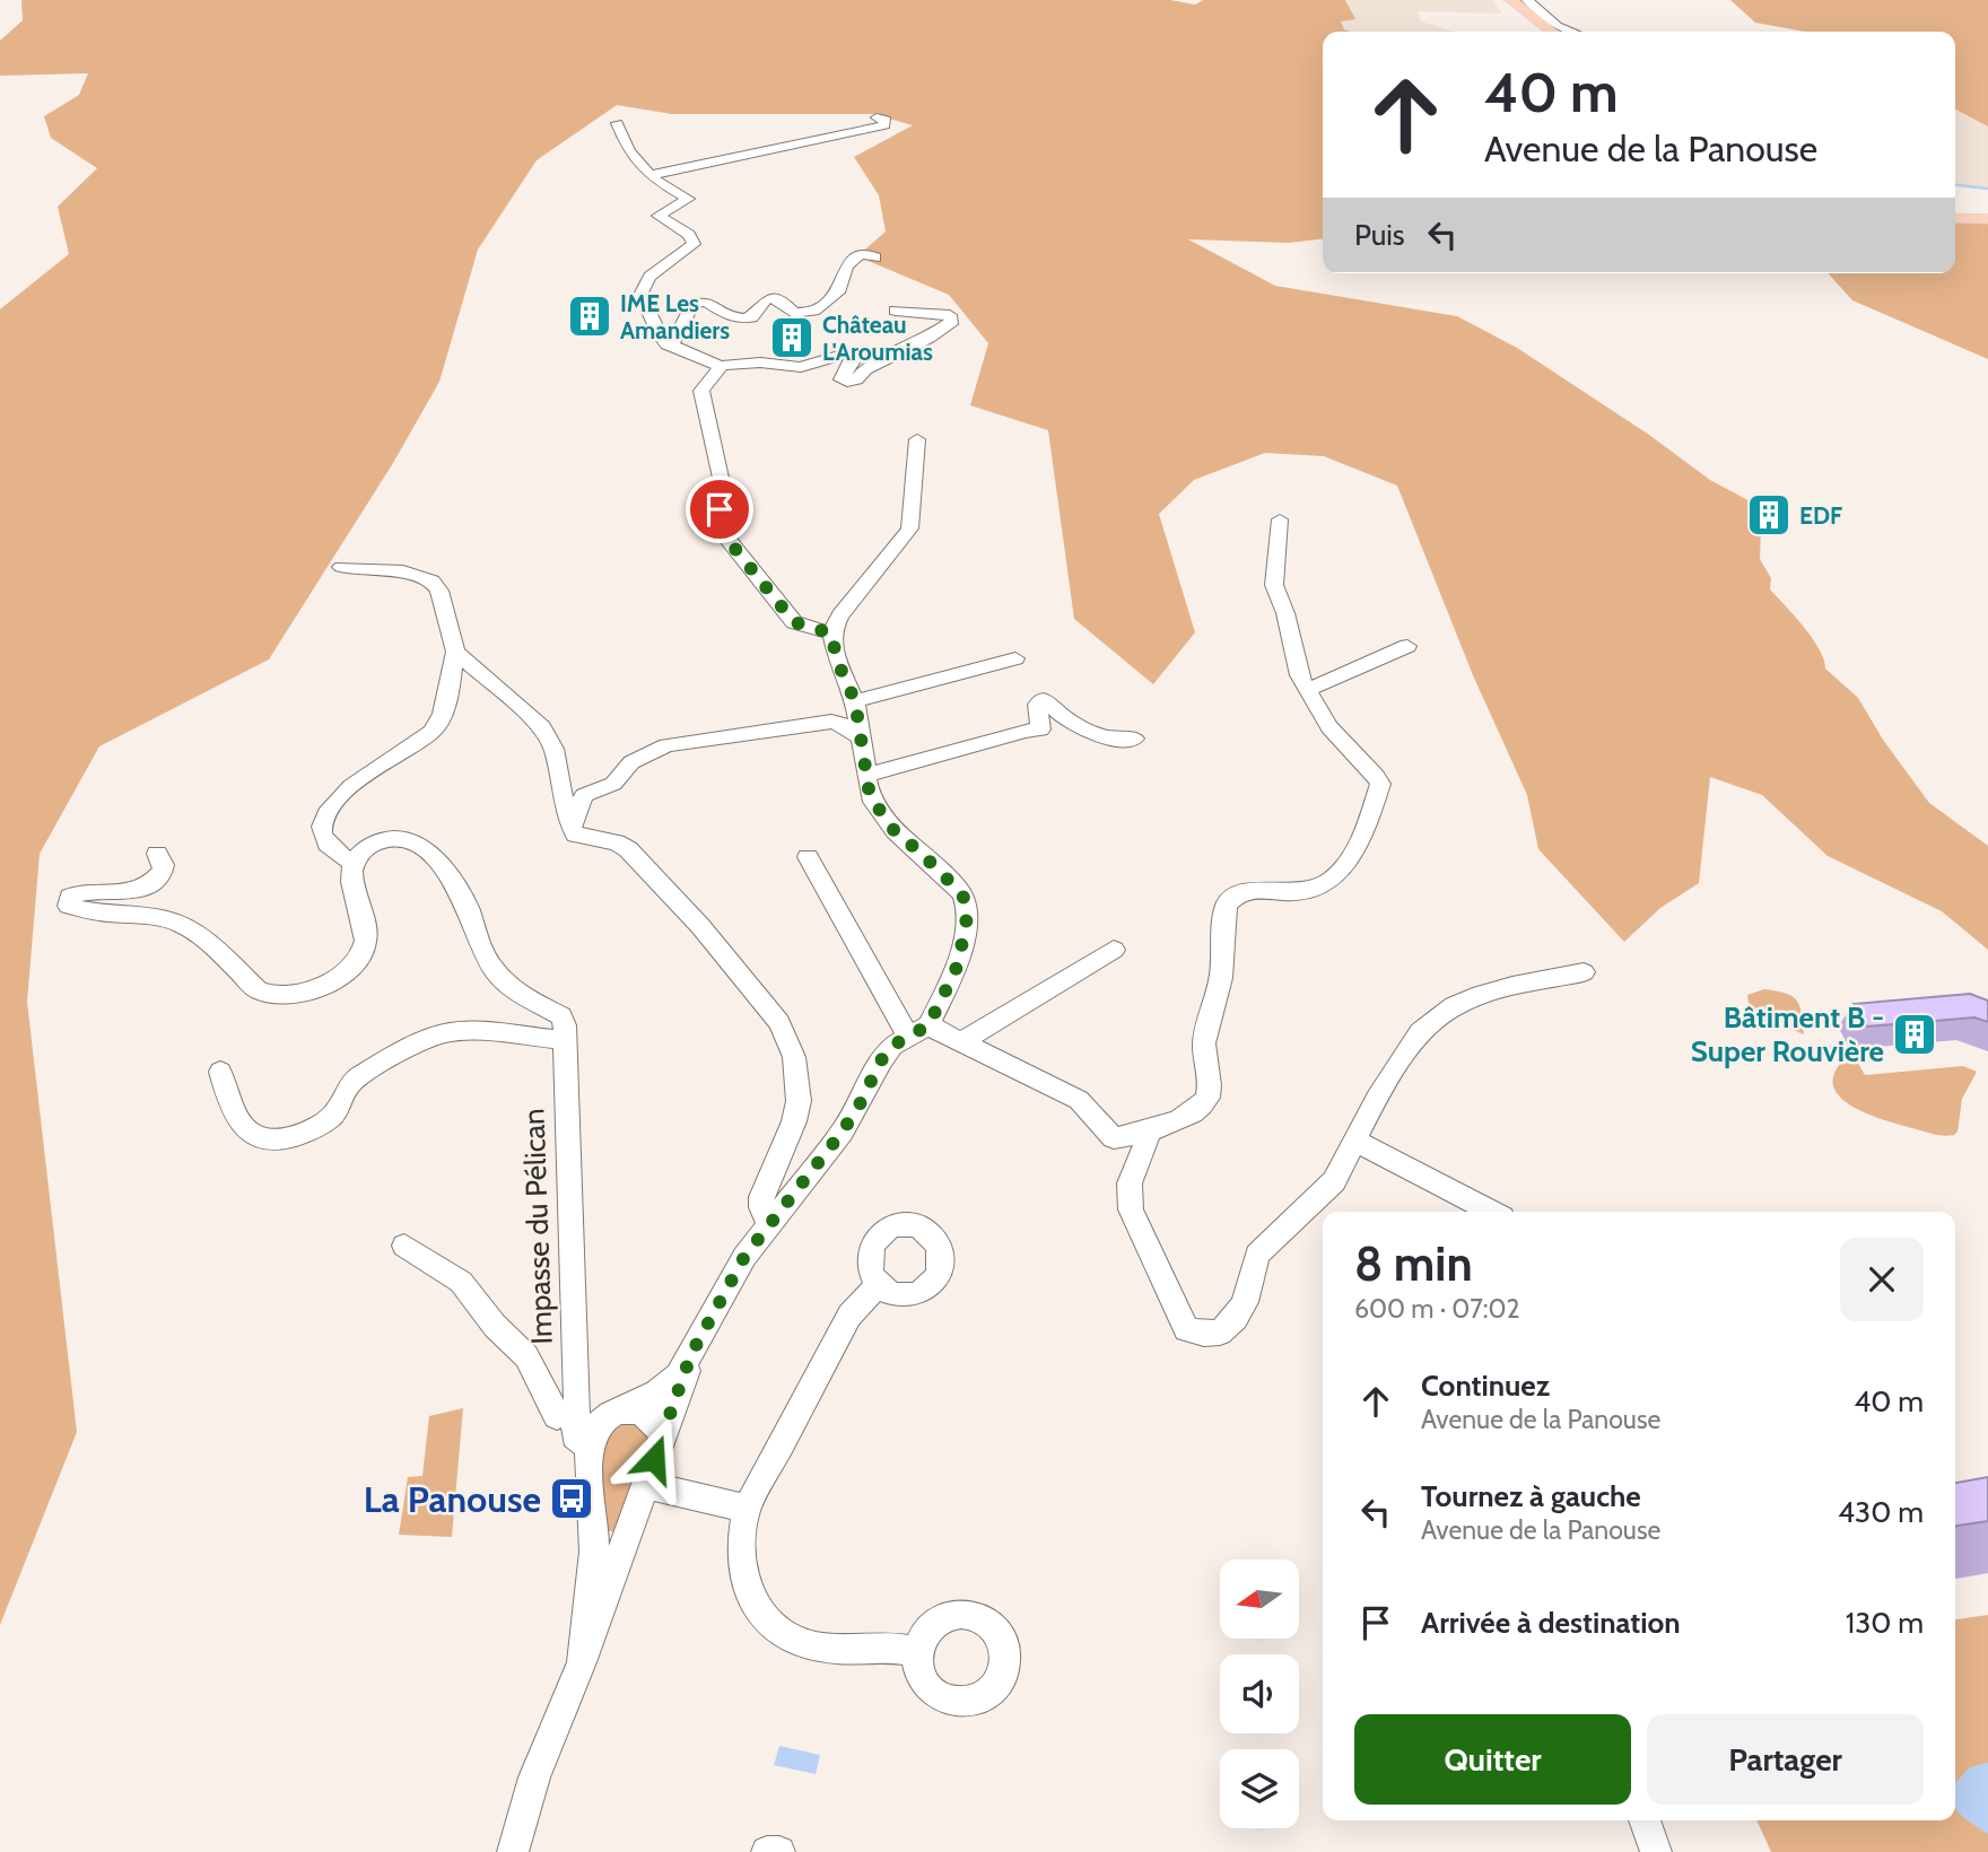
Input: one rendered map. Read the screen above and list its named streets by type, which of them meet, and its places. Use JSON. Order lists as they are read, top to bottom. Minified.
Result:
{"streets":{"street":["Impasse du Pélican"]},"places":{"building":["IME Les Amandiers","Château L'Aroumias","EDF","Bâtiment B - Super Rouvière"],"bus stop":["La Panouse"]},"north":"left","page":{"turn":["40 m","Avenue de la Panouse"],"then":"Puis","heading":["8 min","600 m · 07:02"],"list":[{"name":"Continuez","note":"Avenue de la Panouse","value":"40 m"},{"name":"Tournez à gauche","note":"Avenue de la Panouse","value":"430 m"},{"name":"Arrivée à destination","value":"130 m"}],"buttons":["Quitter","Partager"]}}
